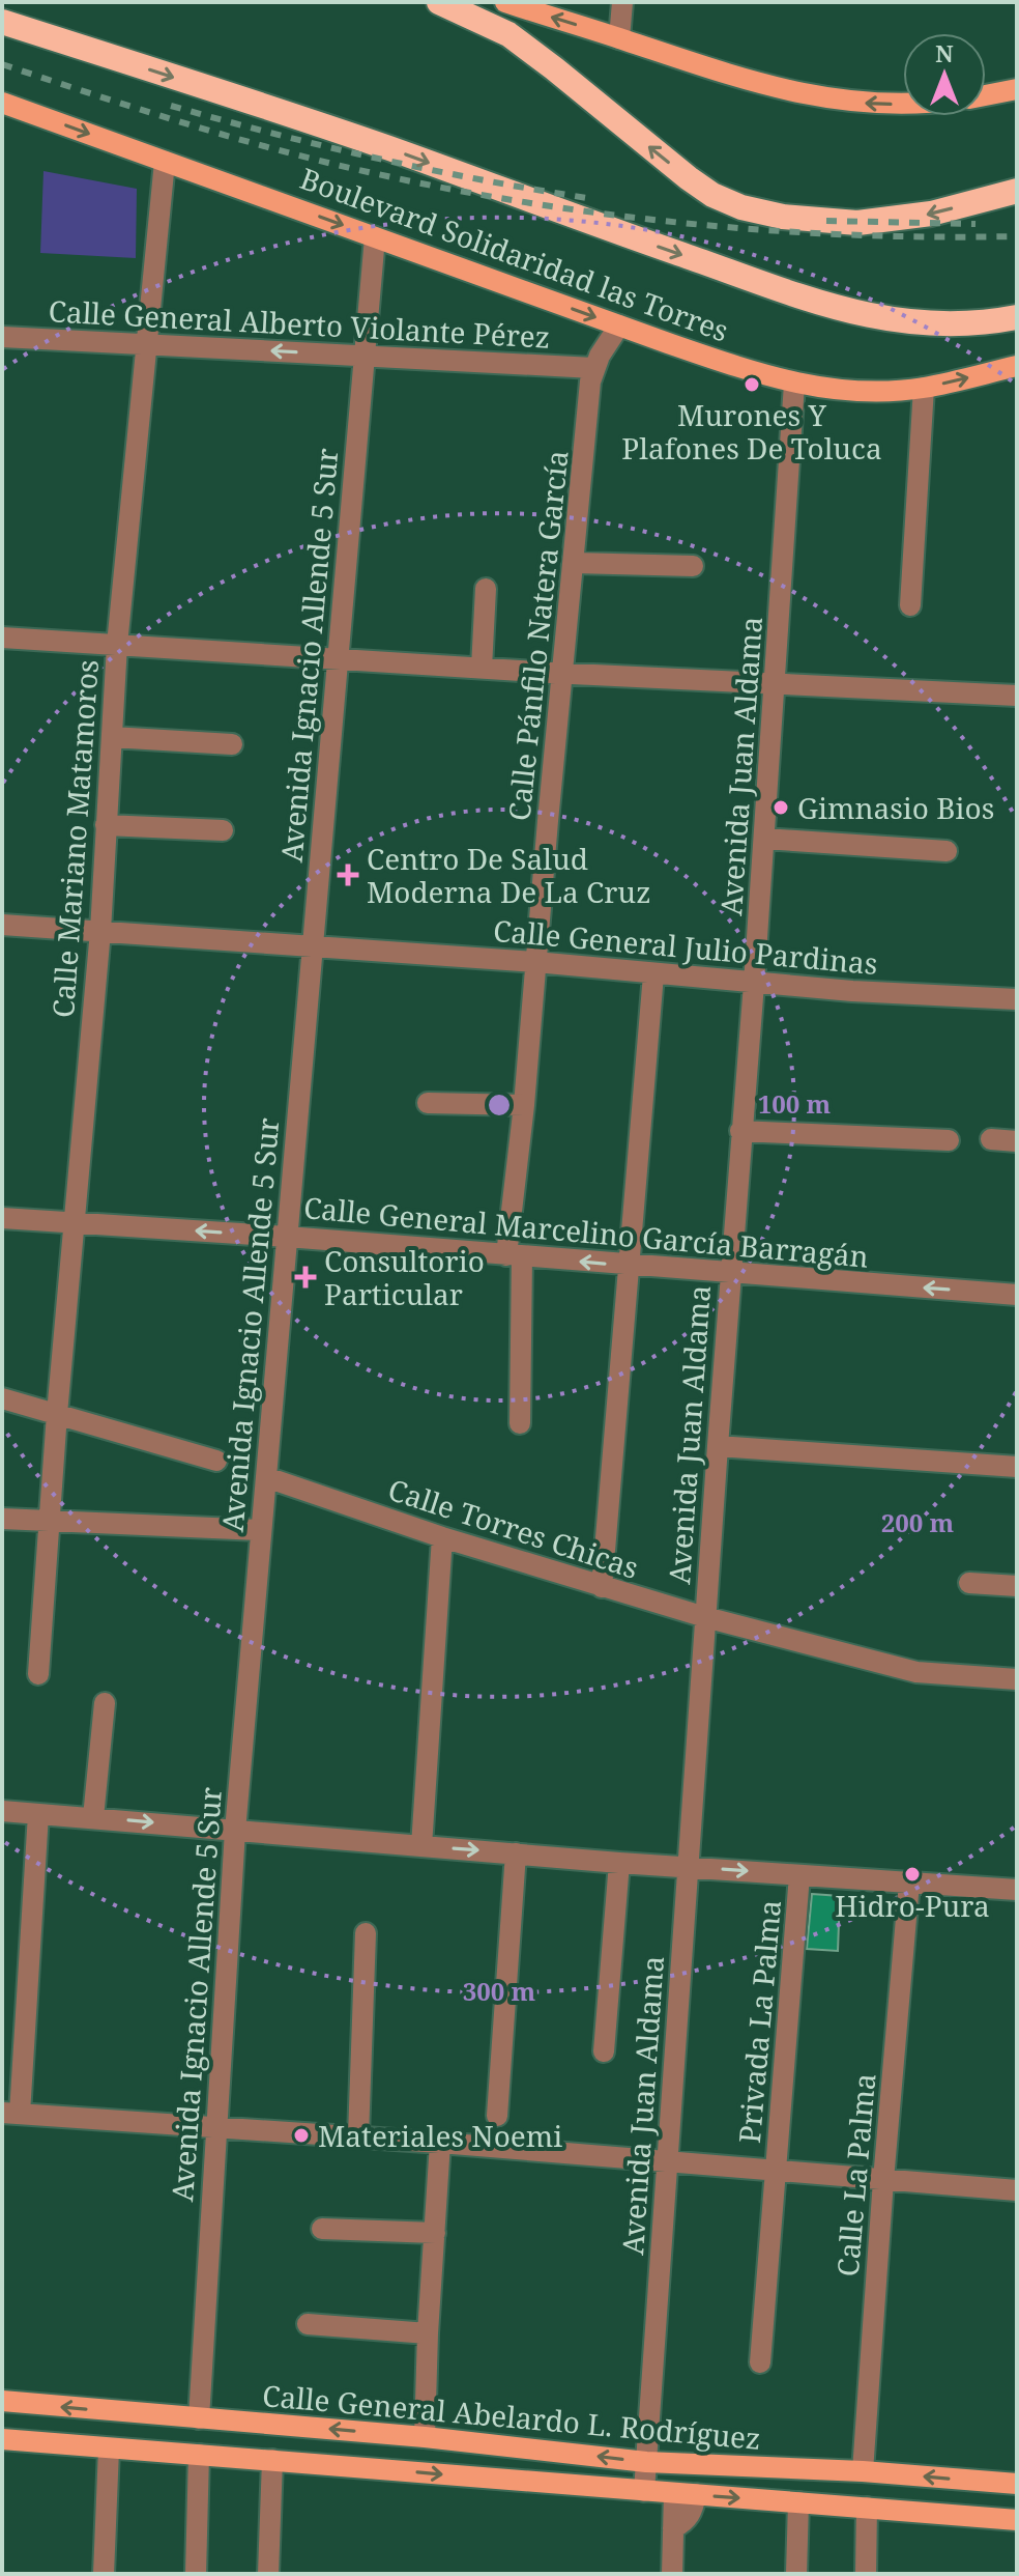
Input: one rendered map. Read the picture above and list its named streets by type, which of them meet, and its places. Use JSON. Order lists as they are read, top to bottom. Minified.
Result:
{"streets":{"highway":["Boulevard Solidaridad las Torres"],"main road":["Calle General Abelardo L. Rodríguez"],"street":["Calle General Alberto Violante Pérez","Calle Pánfilo Natera García","Avenida Ignacio Allende 5 Sur","Avenida Juan Aldama","Calle Mariano Matamoros","Calle General Julio Pardinas","Calle General Marcelino García Barragán","Calle Torres Chicas","Privada La Palma","Calle La Palma"]},"crossings":[["Boulevard Solidaridad las Torres","Avenida Ignacio Allende 5 Sur"],["Boulevard Solidaridad las Torres","Avenida Juan Aldama"],["Boulevard Solidaridad las Torres","Calle Mariano Matamoros"],["Calle General Alberto Violante Pérez","Calle Pánfilo Natera García"],["Calle General Alberto Violante Pérez","Avenida Ignacio Allende 5 Sur"],["Calle General Alberto Violante Pérez","Calle Mariano Matamoros"],["Calle Pánfilo Natera García","Calle General Julio Pardinas"],["Calle Pánfilo Natera García","Calle General Marcelino García Barragán"],["Avenida Ignacio Allende 5 Sur","Calle General Julio Pardinas"],["Avenida Ignacio Allende 5 Sur","Calle General Marcelino García Barragán"],["Avenida Ignacio Allende 5 Sur","Calle Torres Chicas"],["Avenida Ignacio Allende 5 Sur","Calle General Abelardo L. Rodríguez"],["Avenida Juan Aldama","Calle General Julio Pardinas"],["Avenida Juan Aldama","Calle General Marcelino García Barragán"],["Avenida Juan Aldama","Calle Torres Chicas"],["Avenida Juan Aldama","Calle General Abelardo L. Rodríguez"],["Calle Mariano Matamoros","Calle General Julio Pardinas"],["Calle Mariano Matamoros","Calle General Marcelino García Barragán"],["Calle La Palma","Calle General Abelardo L. Rodríguez"]],"one_way":["Calle General Alberto Violante Pérez"],"places":{"other":["Murones Y Plafones De Toluca","Gimnasio Bios","Hidro-Pura","Materiales Noemi"],"health":["Centro De Salud Moderna De La Cruz","Consultorio Particular"]},"north":"top","rings":["100 m","200 m","300 m"]}
